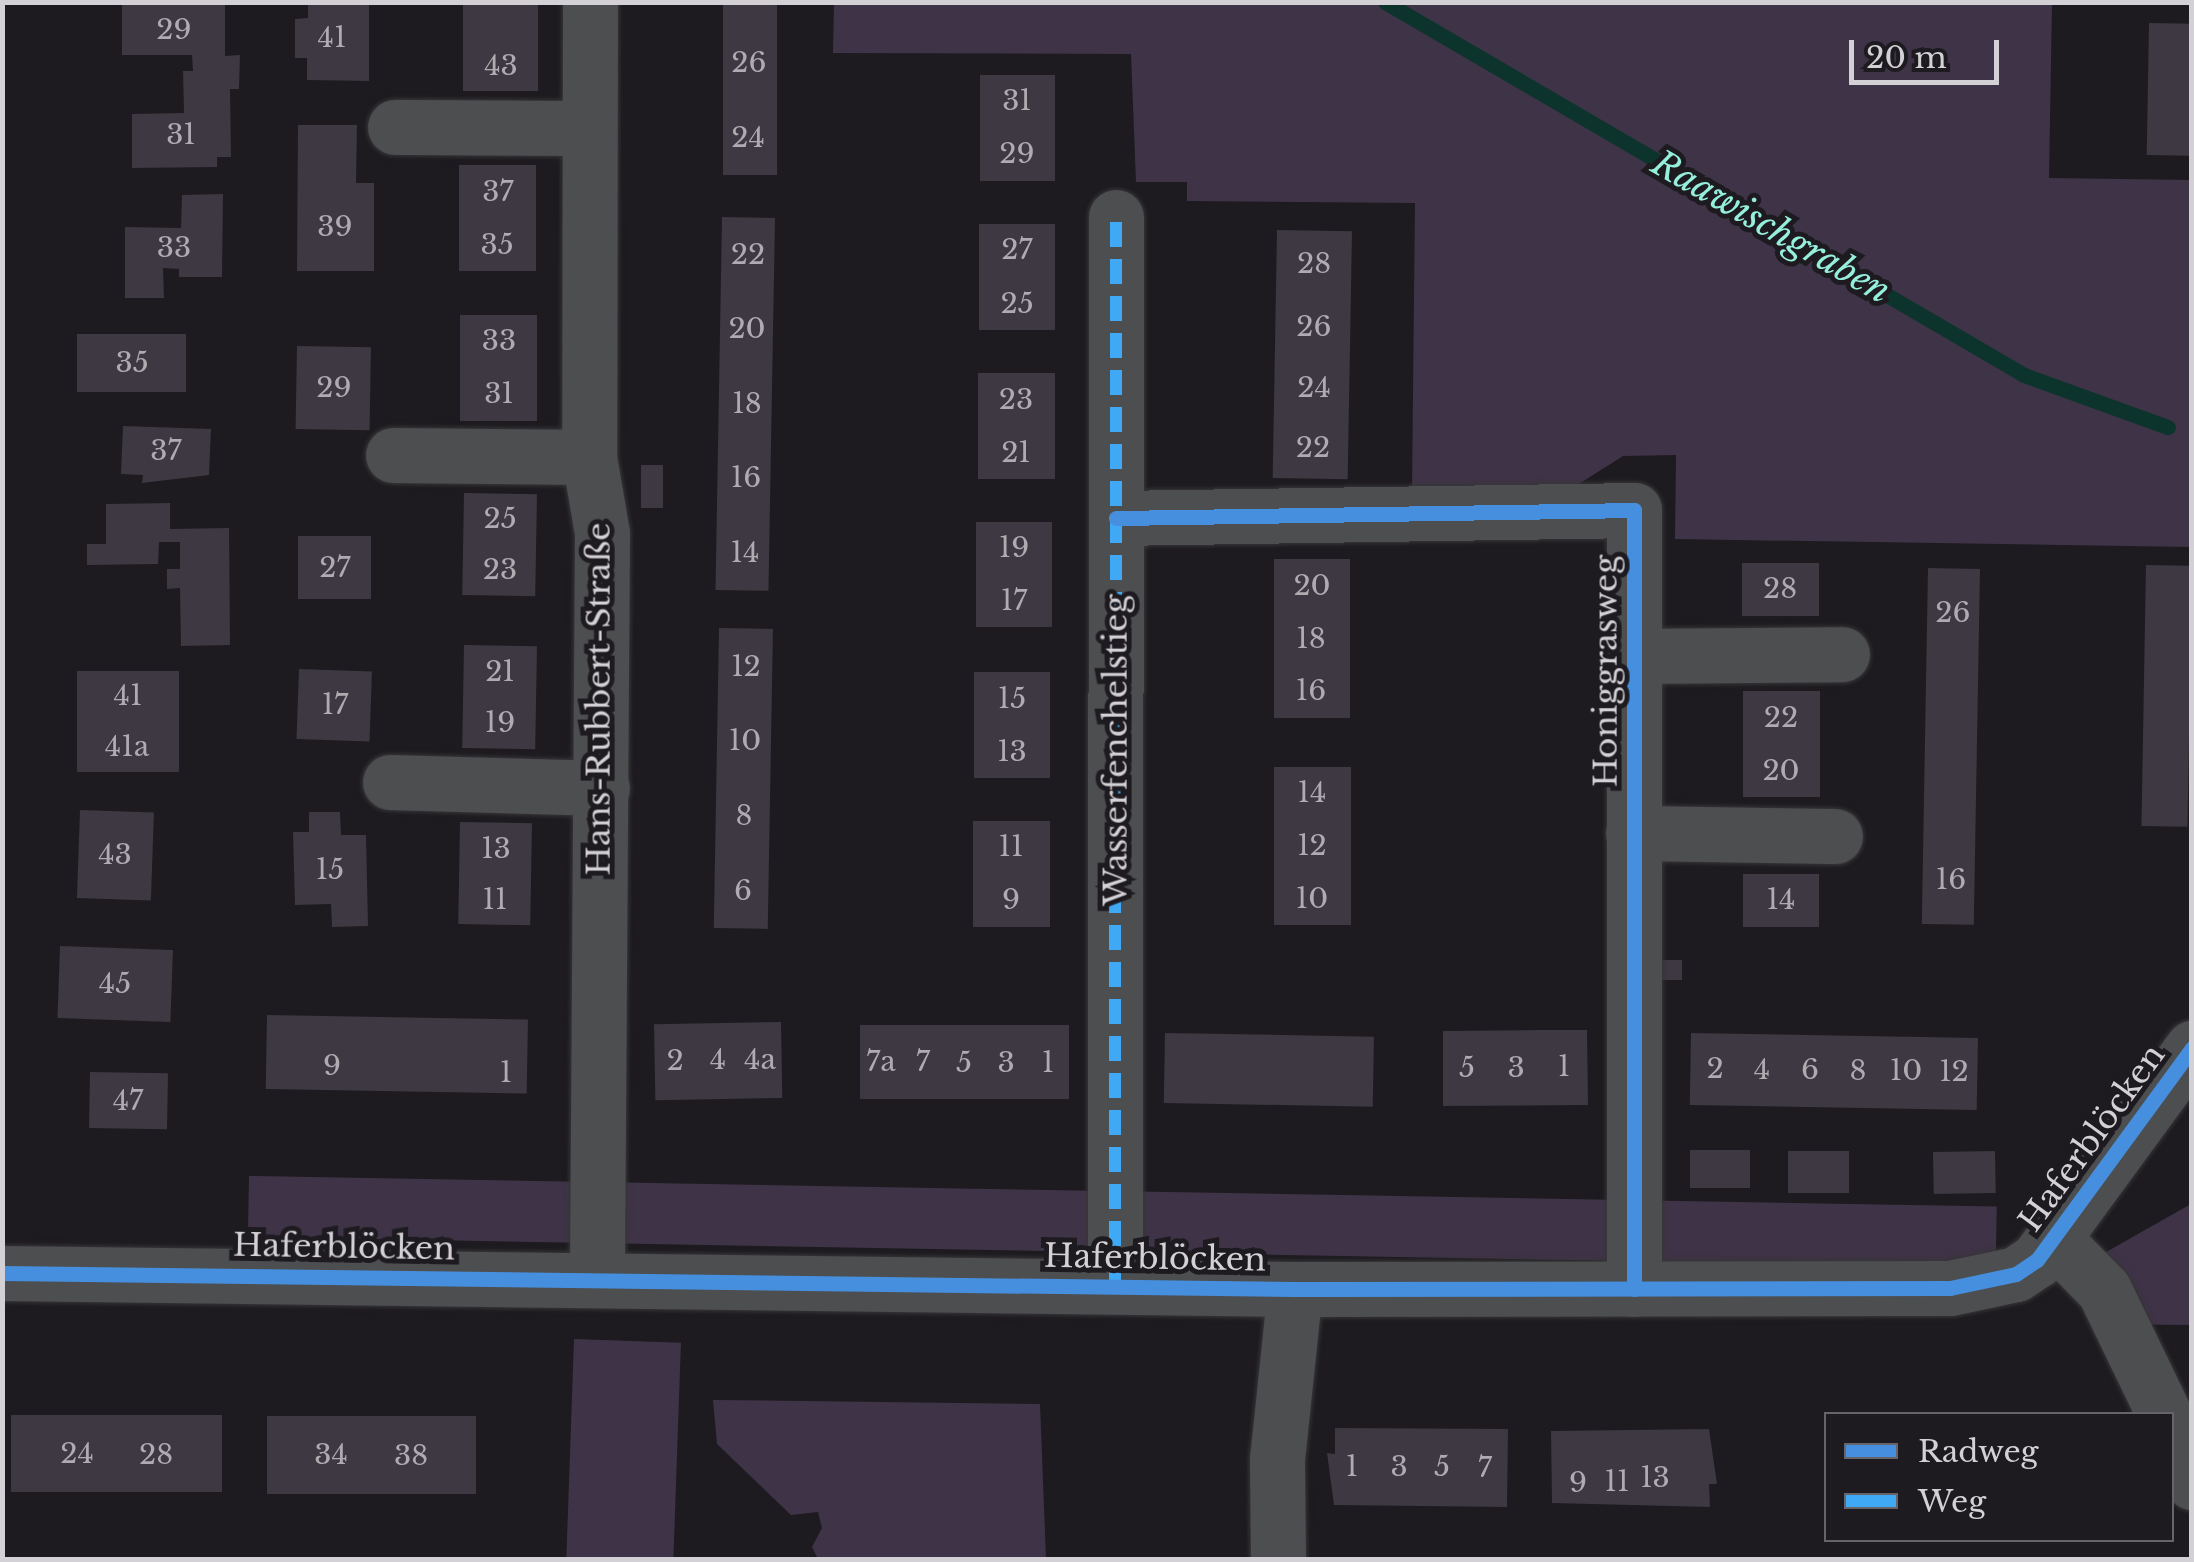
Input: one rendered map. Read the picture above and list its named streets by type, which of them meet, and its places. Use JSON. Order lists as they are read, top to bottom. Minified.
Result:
{"streets":{"street":["Honiggrasweg","Hans-Rubbert-Straße","Wasserfenchelstieg","Haferblöcken"]},"crossings":[["Honiggrasweg","Wasserfenchelstieg"],["Honiggrasweg","Haferblöcken"],["Hans-Rubbert-Straße","Haferblöcken"],["Wasserfenchelstieg","Haferblöcken"]],"water":["Raawischgraben"],"house_numbers":["29","41","26","43","31","31","24","29","37","39","35","33","27","22","28","25","26","20","33","35","29","24","31","23","18","22","37","21","16","25","19","14","27","23","20","28","17","26","18","12","21","16","41","15","17","22","19","10","41a","13","20","14","8","12","11","13","43","15","16","6","10","11","9","14","45","4","4a","2","7a","7","5","3","1","9","1","5","3","2","4","6","8","10","12","1","47","24","28","34","38","1","3","5","7","13","11","9"],"legend":["Radweg","Weg"],"scale_bar":"20 m"}
